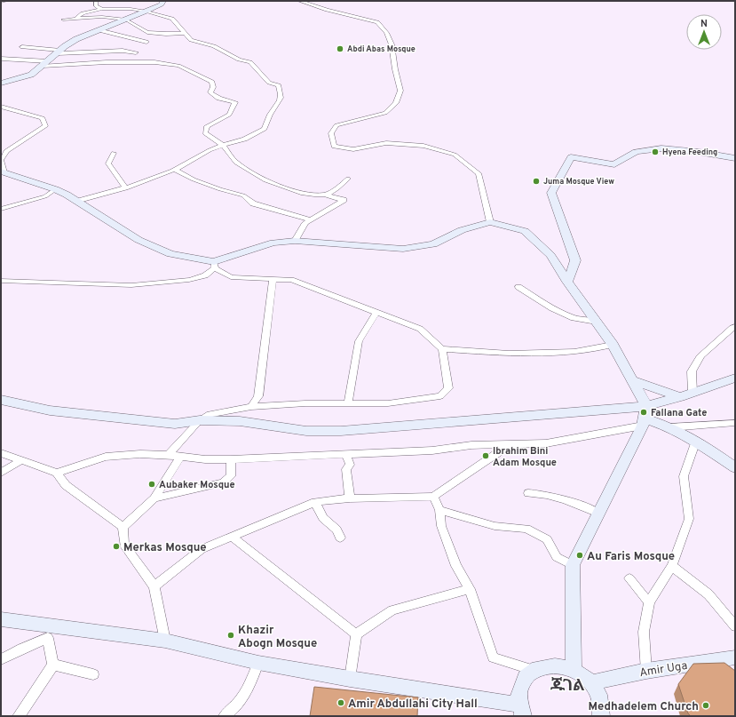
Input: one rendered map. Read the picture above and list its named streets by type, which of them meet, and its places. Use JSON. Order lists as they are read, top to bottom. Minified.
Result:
{"streets":{"street":["Amir Uga"]},"districts":["ጁገል"],"places":["Abdi Abas Mosque","Hyena Feeding","Juma Mosque View","Fallana Gate","Ibrahim Bini Adam Mosque","Aubaker Mosque","Merkas Mosque","Au Faris Mosque","Khazir Abogn Mosque","Amir Abdullahi City Hall","Medhadelem Church"],"north":"top"}
